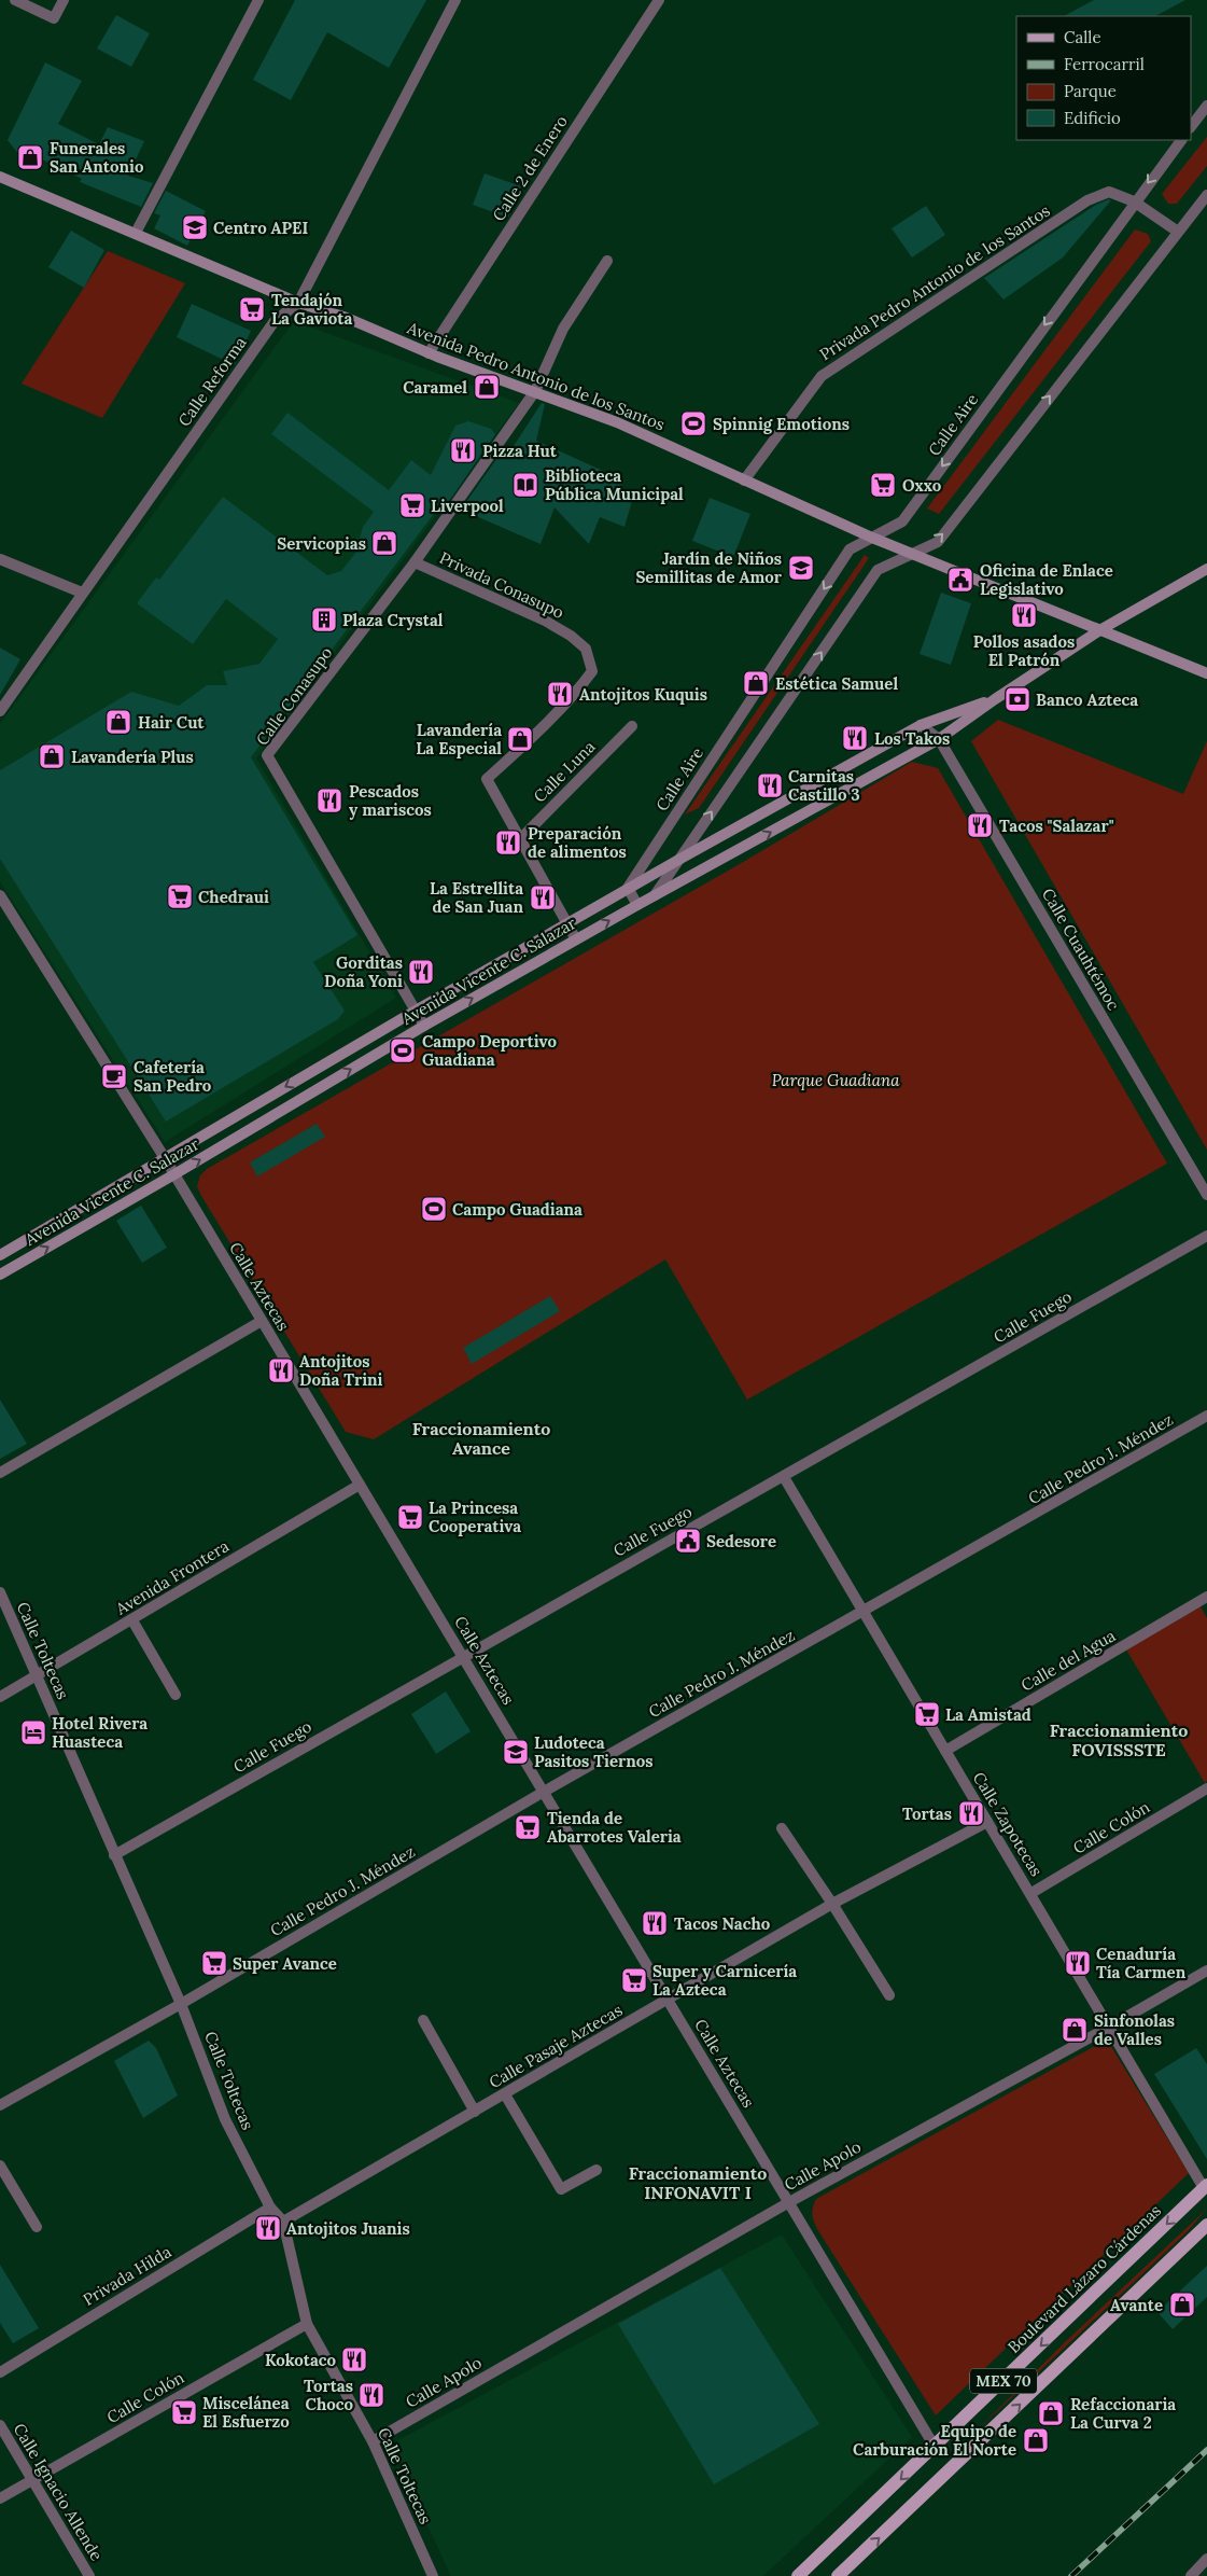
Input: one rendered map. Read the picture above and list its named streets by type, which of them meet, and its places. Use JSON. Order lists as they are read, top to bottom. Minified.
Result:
{"streets":{"main road":["Avenida Pedro Antonio de los Santos","Avenida Vicente C. Salazar","Boulevard Lázaro Cárdenas","MEX 70"],"street":["Calle 2 de Enero","Privada Pedro Antonio de los Santos","Calle Reforma","Calle Aire","Privada Conasupo","Calle Conasupo","Calle Luna","Calle Cuauhtémoc","Calle Aztecas","Calle Fuego","Calle Pedro J. Méndez","Avenida Frontera","Calle Toltecas","Calle del Agua","Calle Zapotecas","Calle Colón","Calle Pasaje Aztecas","Calle Apolo","Privada Hilda","Calle Ignacio Allende"]},"crossings":[["Calle 2 de Enero","Avenida Pedro Antonio de los Santos"],["Privada Pedro Antonio de los Santos","Avenida Pedro Antonio de los Santos"],["Privada Pedro Antonio de los Santos","Calle Aire"],["Avenida Pedro Antonio de los Santos","Calle Reforma"],["Avenida Pedro Antonio de los Santos","Calle Aire"],["Avenida Pedro Antonio de los Santos","Calle Conasupo"],["Avenida Pedro Antonio de los Santos","Avenida Vicente C. Salazar"],["Calle Aire","Avenida Vicente C. Salazar"],["Privada Conasupo","Calle Conasupo"],["Privada Conasupo","Calle Luna"],["Privada Conasupo","Avenida Vicente C. Salazar"],["Calle Conasupo","Avenida Vicente C. Salazar"],["Calle Cuauhtémoc","Avenida Vicente C. Salazar"],["Avenida Vicente C. Salazar","Calle Aztecas"],["Calle Aztecas","Calle Fuego"],["Calle Aztecas","Calle Pedro J. Méndez"],["Calle Aztecas","Avenida Frontera"],["Calle Aztecas","Calle Pasaje Aztecas"],["Calle Aztecas","Calle Apolo"],["Calle Aztecas","Boulevard Lázaro Cárdenas"],["Calle Fuego","Calle Toltecas"],["Calle Fuego","Calle Zapotecas"],["Calle Pedro J. Méndez","Calle Toltecas"],["Calle Pedro J. Méndez","Calle Zapotecas"],["Avenida Frontera","Calle Toltecas"],["Calle Toltecas","Calle Colón"],["Calle Toltecas","Calle Pasaje Aztecas"],["Calle Toltecas","Calle Apolo"],["Calle Toltecas","Privada Hilda"],["Calle del Agua","Calle Zapotecas"],["Calle Zapotecas","Calle Colón"],["Calle Zapotecas","Calle Pasaje Aztecas"],["Calle Zapotecas","Calle Apolo"],["Calle Zapotecas","Boulevard Lázaro Cárdenas"],["Calle Colón","Calle Ignacio Allende"]],"districts":["Fraccionamiento Avance","Fraccionamiento FOVISSSTE","Fraccionamiento INFONAVIT I"],"parks":["Parque Guadiana"],"places":{"shop":["Funerales San Antonio","Caramel","Servicopias","Estética Samuel","Hair Cut","Lavandería La Especial","Lavandería Plus","Sinfonolas de Valles","Avante","Refaccionaria La Curva 2","Equipo de Carburación El Norte"],"school or university":["Centro APEI","Jardín de Niños Semillitas de Amor","Ludoteca Pasitos Tiernos"],"supermarket":["Tendajón La Gaviota","Oxxo","Liverpool","Chedraui","La Princesa Cooperativa","La Amistad","Tienda de Abarrotes Valeria","Super Avance","Super y Carnicería La Azteca","Miscelánea El Esfuerzo"],"sports":["Spinnig Emotions","Campo Deportivo Guadiana","Campo Guadiana"],"restaurant":["Pizza Hut","Pollos asados El Patrón","Antojitos Kuquis","Los Takos","Carnitas Castillo 3","Pescados y mariscos","Tacos \"Salazar\"","Preparación de alimentos","La Estrellita de San Juan","Gorditas Doña Yoni","Antojitos Doña Trini","Tortas","Tacos Nacho","Cenaduría Tía Carmen","Antojitos Juanis","Kokotaco","Tortas Choco"],"library":["Biblioteca Pública Municipal"],"public building":["Oficina de Enlace Legislativo","Sedesore"],"building":["Plaza Crystal"],"bank":["Banco Azteca"],"cafe":["Cafetería San Pedro"],"hotel":["Hotel Rivera Huasteca"]},"legend":["Calle","Ferrocarril","Parque","Edificio"]}
